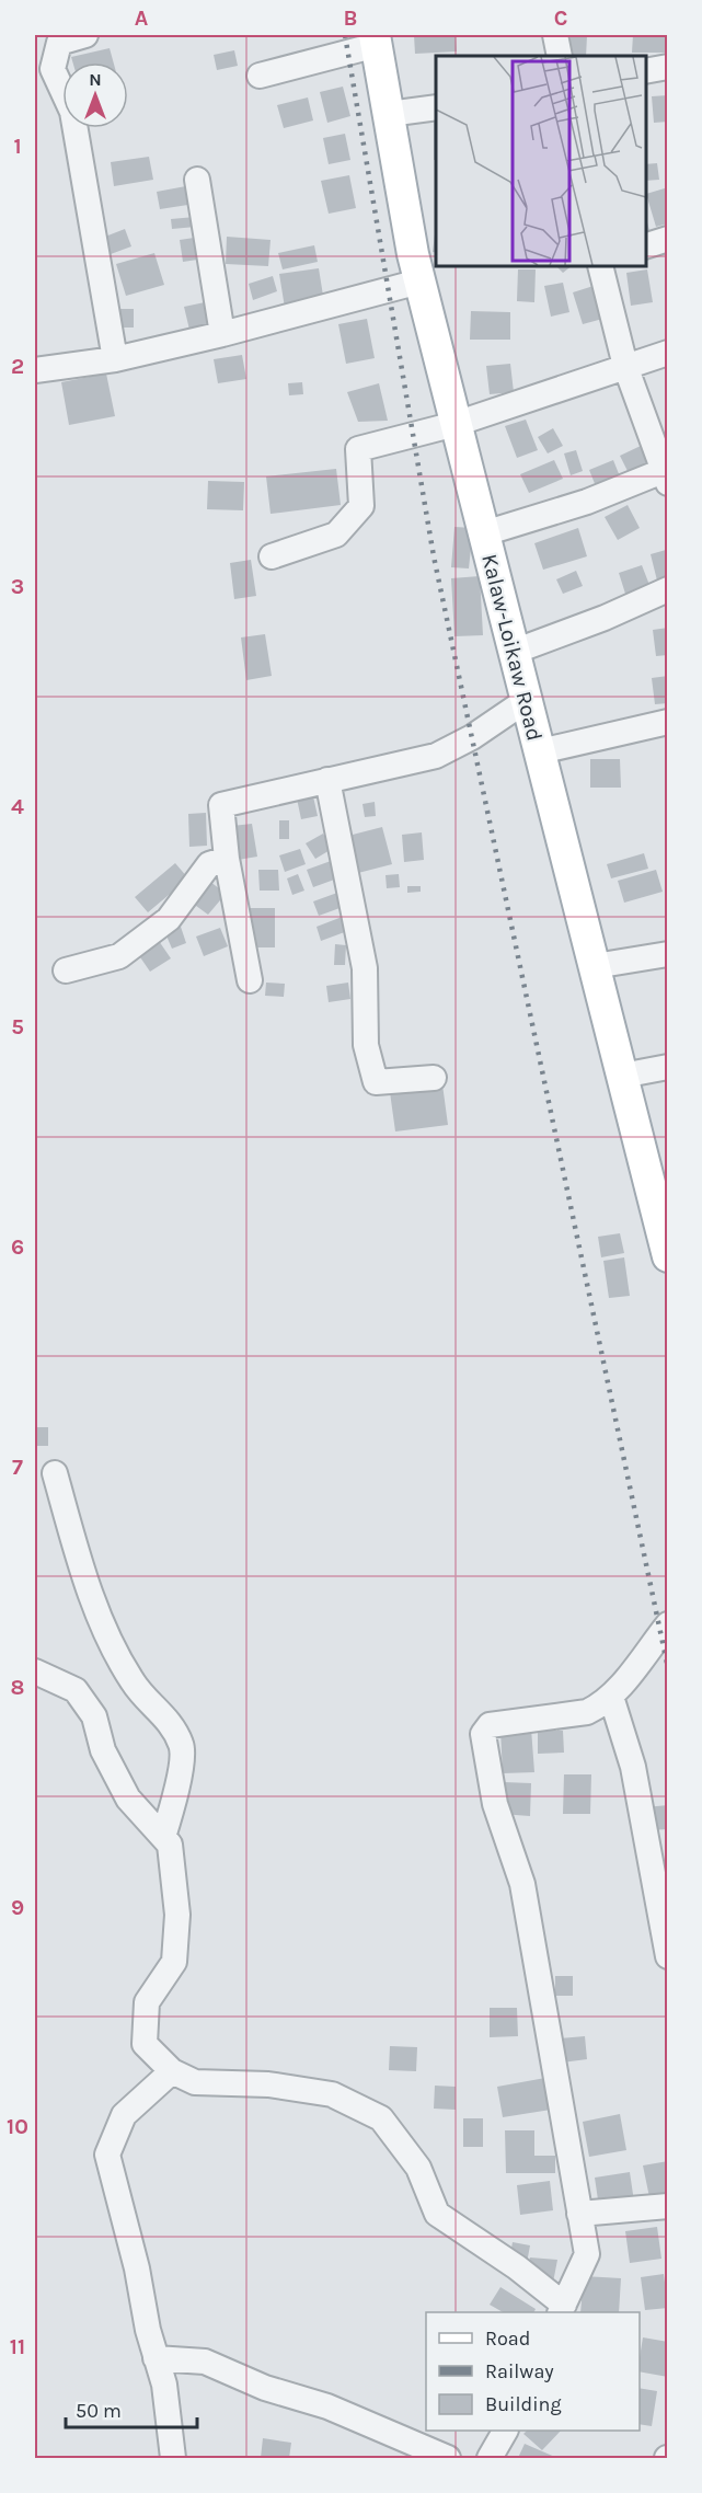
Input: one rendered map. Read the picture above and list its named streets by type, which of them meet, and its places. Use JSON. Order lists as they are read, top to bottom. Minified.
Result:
{"streets":{"main road":["Kalaw-Loikaw Road"]},"legend":["Road","Railway","Building"],"scale_bar":"50 m","north":"top","grid":{"columns":["A","B","C"],"rows":["1","2","3","4","5","6","7","8","9","10","11"]}}
